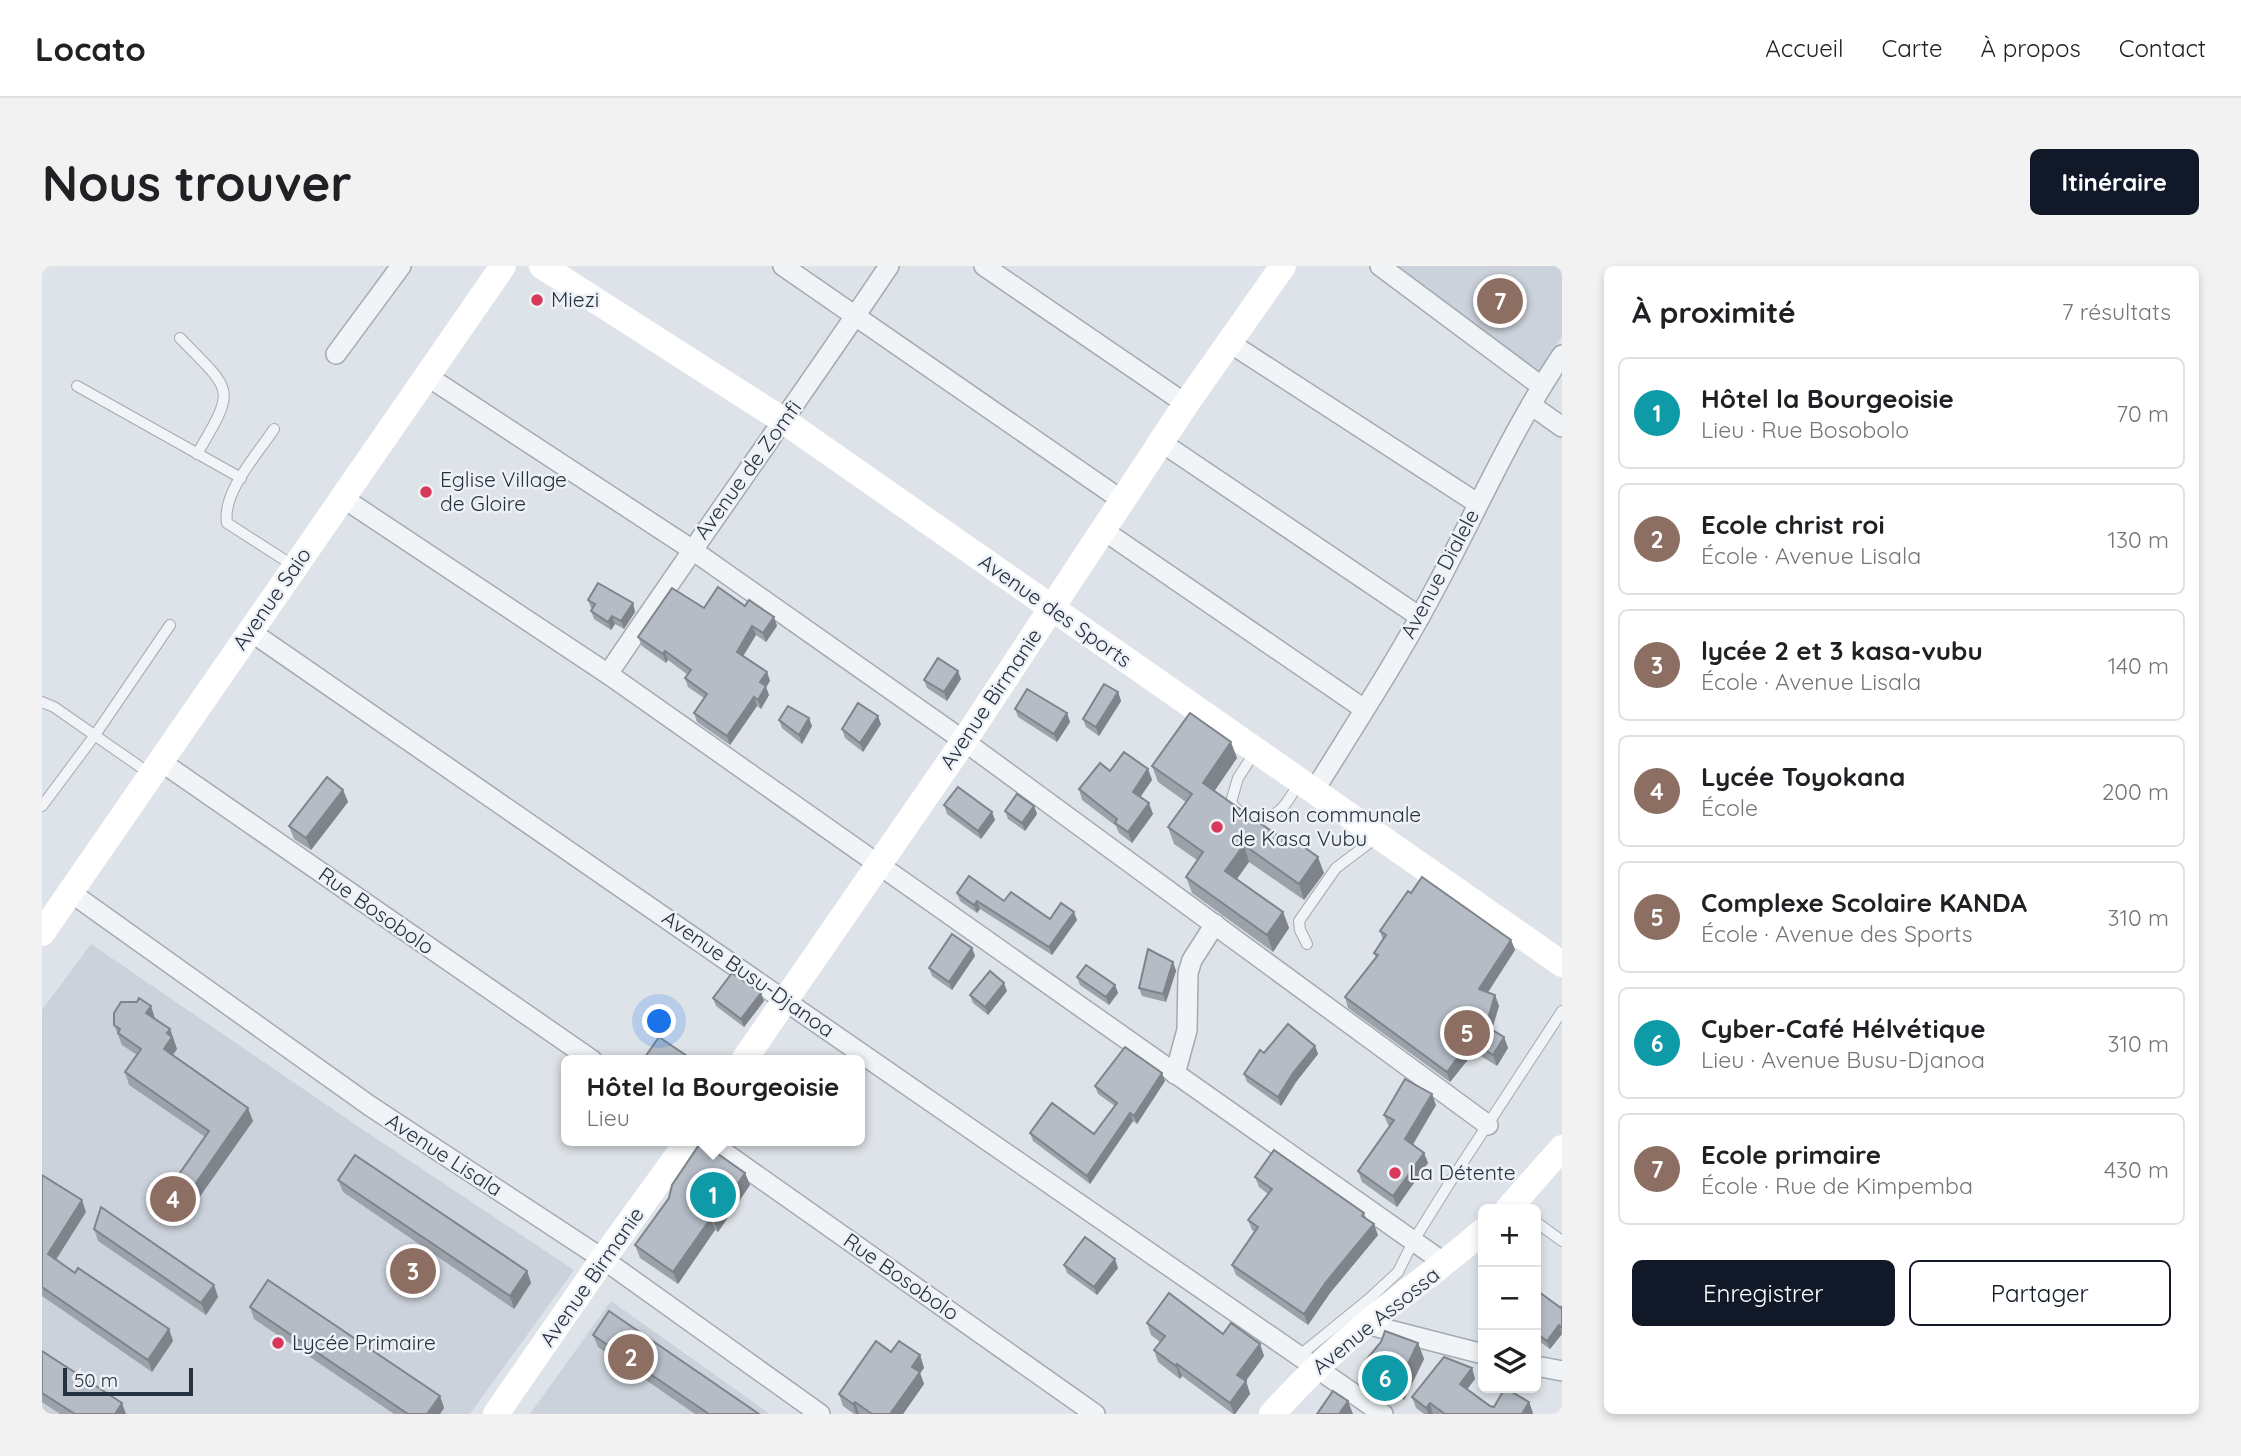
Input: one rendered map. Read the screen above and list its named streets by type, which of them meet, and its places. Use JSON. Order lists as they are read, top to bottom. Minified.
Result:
{"streets":{"street":["Avenue de Zomfi","Avenue Dialele","Avenue Saio","Avenue des Sports","Avenue Birmanie","Rue Bosobolo","Avenue Busu-Djanoa","Avenue Lisala","Avenue Assossa"]},"crossings":[["Avenue de Zomfi","Avenue des Sports"],["Avenue Dialele","Avenue des Sports"],["Avenue Saio","Rue Bosobolo"],["Avenue Saio","Avenue Busu-Djanoa"],["Avenue Saio","Avenue Lisala"],["Avenue des Sports","Avenue Birmanie"],["Avenue Birmanie","Avenue Busu-Djanoa"],["Avenue Birmanie","Avenue Lisala"],["Avenue Busu-Djanoa","Avenue Assossa"]],"places":["Miezi","Eglise Village de Gloire","Maison communale de Kasa Vubu","La Détente","Lycée Primaire"],"scale_bar":"50 m","page":{"header":"Locato","nav":["Accueil","Carte","À propos","Contact"],"buttons":["Itinéraire",["Enregistrer","Partager"]],"title":"Nous trouver","heading":["À proximité","7 résultats"],"pins":["7","5","1","4","3","2","6"],"list":[{"mark":"1","name":"Hôtel la Bourgeoisie","note":"Lieu · Rue Bosobolo","value":"70 m"},{"mark":"2","name":"Ecole christ roi","note":"École · Avenue Lisala","value":"130 m"},{"mark":"3","name":"lycée 2 et 3 kasa-vubu","note":"École · Avenue Lisala","value":"140 m"},{"mark":"4","name":"Lycée Toyokana","note":"École","value":"200 m"},{"mark":"5","name":"Complexe Scolaire KANDA","note":"École · Avenue des Sports","value":"310 m"},{"mark":"6","name":"Cyber-Café Hélvétique","note":"Lieu · Avenue Busu-Djanoa","value":"310 m"},{"mark":"7","name":"Ecole primaire","note":"École · Rue de Kimpemba","value":"430 m"}],"popup":["Hôtel la Bourgeoisie","Lieu"],"map_buttons":["+","−"],"scale":"50 m"}}
